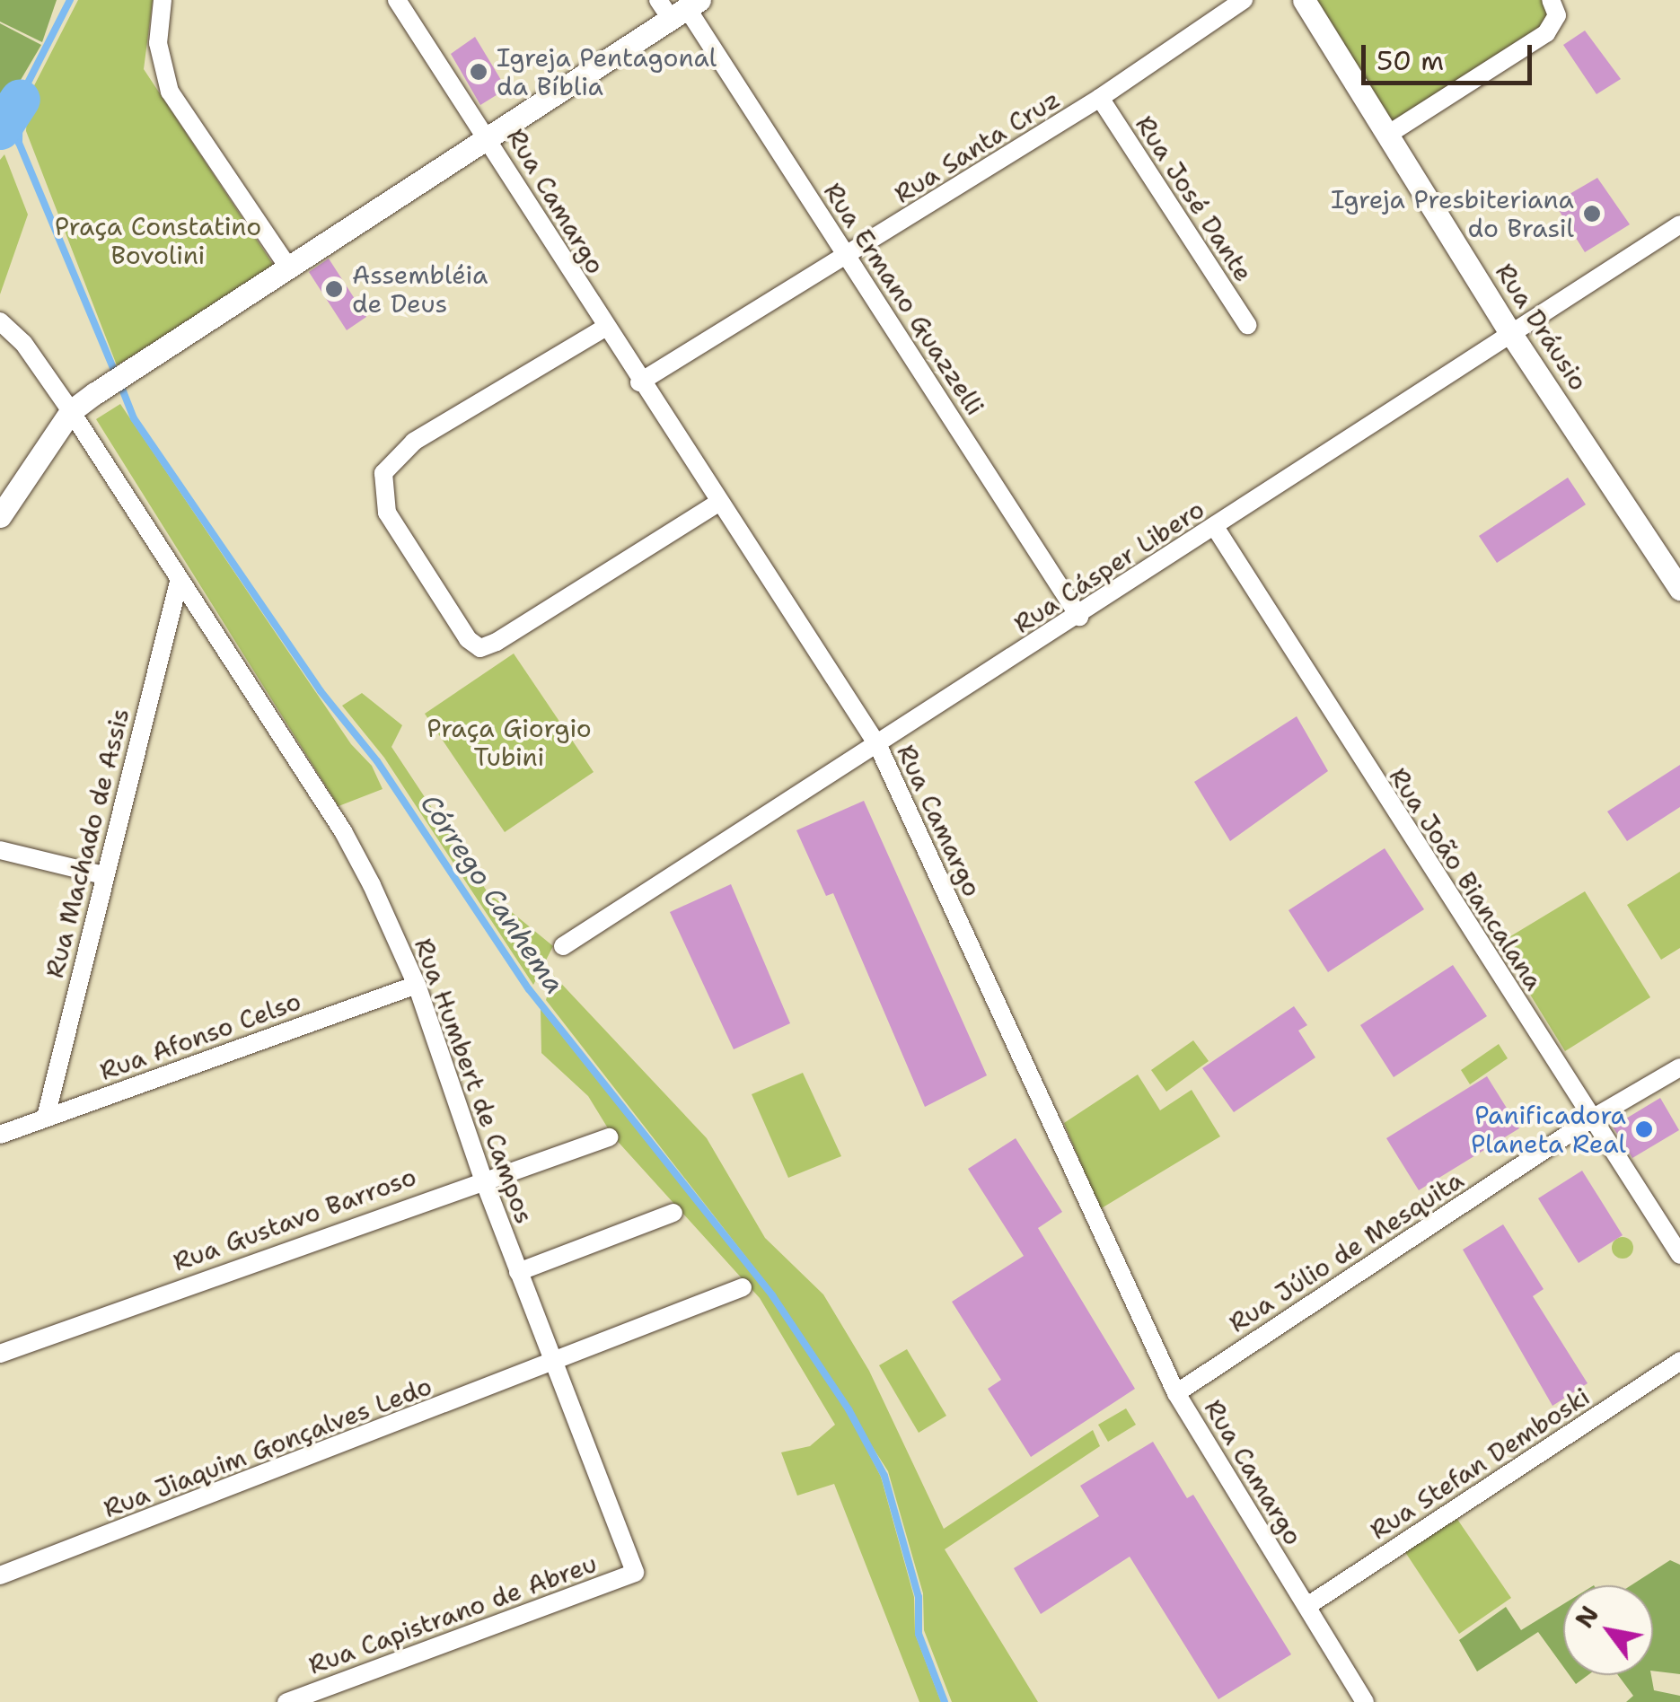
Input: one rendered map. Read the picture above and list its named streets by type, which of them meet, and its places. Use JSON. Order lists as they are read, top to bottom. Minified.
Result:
{"streets":{"street":["Rua Santa Cruz","Rua José Dante","Rua Camargo","Rua Ermano Guazzelli","Rua Dráusio","Rua Cásper Libero","Rua Machado de Assis","Rua João Biancalana","Rua Afonso Celso","Rua Humbert de Campos","Rua Gustavo Barroso","Rua Júlio de Mesquita","Rua Jiaquim Gonçalves Ledo","Rua Stefan Demboski","Rua Capistrano de Abreu"]},"crossings":[["Rua Santa Cruz","Rua José Dante"],["Rua Santa Cruz","Rua Camargo"],["Rua Santa Cruz","Rua Ermano Guazzelli"],["Rua Camargo","Rua Cásper Libero"],["Rua Camargo","Rua Júlio de Mesquita"],["Rua Camargo","Rua Stefan Demboski"],["Rua Ermano Guazzelli","Rua Cásper Libero"],["Rua Dráusio","Rua Cásper Libero"],["Rua Cásper Libero","Rua João Biancalana"],["Rua Machado de Assis","Rua Afonso Celso"],["Rua Machado de Assis","Rua Humbert de Campos"],["Rua João Biancalana","Rua Júlio de Mesquita"],["Rua Afonso Celso","Rua Humbert de Campos"],["Rua Humbert de Campos","Rua Gustavo Barroso"],["Rua Humbert de Campos","Rua Jiaquim Gonçalves Ledo"],["Rua Humbert de Campos","Rua Capistrano de Abreu"]],"water":["Córrego Canhema"],"parks":["Praça Constatino Bovolini","Praça Giorgio Tubini"],"places":["Igreja Pentagonal da Bíblia","Igreja Presbiteriana do Brasil","Assembléia de Deus","Panificadora Planeta Real"],"scale_bar":"50 m","north":"top left"}
